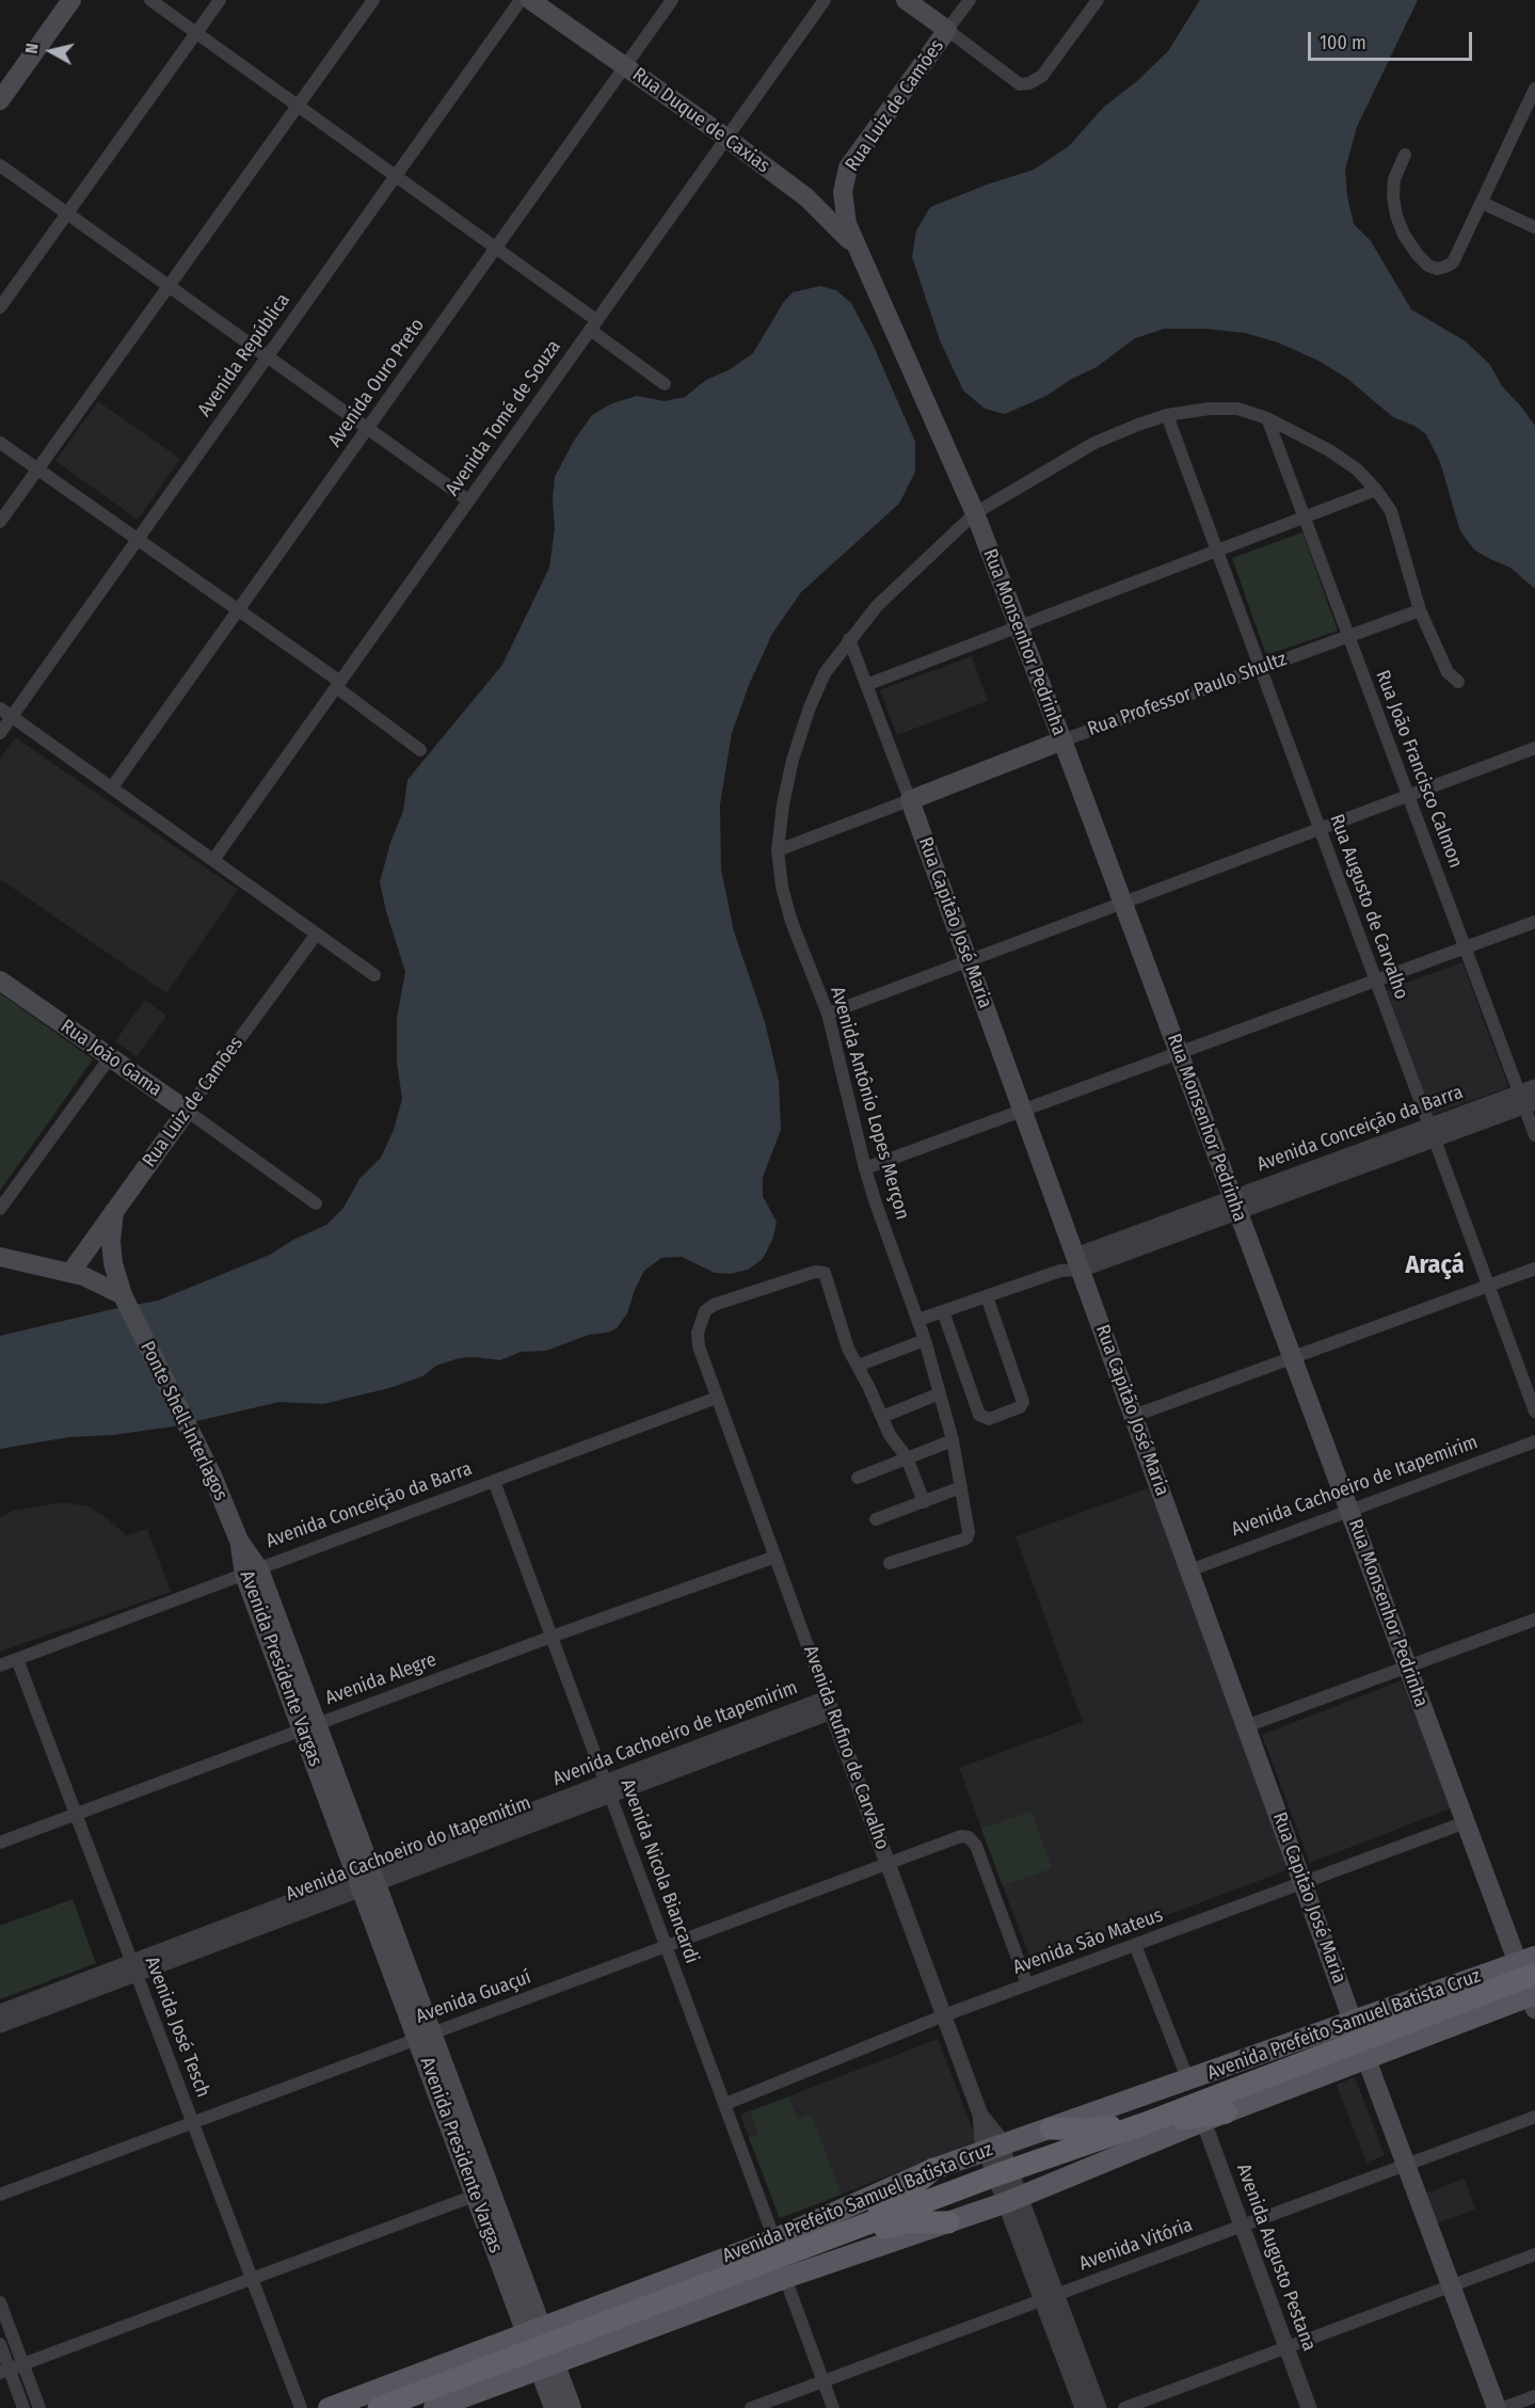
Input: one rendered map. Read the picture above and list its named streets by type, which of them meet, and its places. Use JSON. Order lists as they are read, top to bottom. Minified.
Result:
{"streets":{"highway":["Avenida Prefeito Samuel Batista Cruz"],"main road":["Rua Luiz de Camões","Rua Duque de Caxias","Rua Monsenhor Pedrinha","Rua Professor Paulo Shultz","Rua Capitão José Maria","Rua João Gama","Ponte Shell-Interlagos","Avenida Presidente Vargas"],"street":["Avenida República","Avenida Ouro Preto","Avenida Tomé de Souza","Rua João Francisco Calmon","Rua Augusto de Carvalho","Avenida Antônio Lopes Merçon","Avenida Conceição da Barra","Avenida Cachoeiro de Itapemirim","Avenida Alegre","Avenida Rufino de Carvalho","Avenida Cachoeiro do Itapemitim","Avenida Nicola Biancardi","Avenida São Mateus","Avenida Guaçuí","Avenida José Tesch","Avenida Vitória","Avenida Augusto Pestana"]},"crossings":[["Rua Luiz de Camões","Rua Duque de Caxias"],["Rua Luiz de Camões","Rua Monsenhor Pedrinha"],["Rua Luiz de Camões","Rua João Gama"],["Rua Luiz de Camões","Ponte Shell-Interlagos"],["Rua Duque de Caxias","Avenida Ouro Preto"],["Rua Duque de Caxias","Avenida Tomé de Souza"],["Rua Duque de Caxias","Rua Monsenhor Pedrinha"],["Rua Monsenhor Pedrinha","Rua Professor Paulo Shultz"],["Rua Monsenhor Pedrinha","Avenida Antônio Lopes Merçon"],["Rua Monsenhor Pedrinha","Avenida Conceição da Barra"],["Rua Monsenhor Pedrinha","Avenida Cachoeiro de Itapemirim"],["Rua Monsenhor Pedrinha","Avenida São Mateus"],["Rua Professor Paulo Shultz","Rua João Francisco Calmon"],["Rua Professor Paulo Shultz","Rua Augusto de Carvalho"],["Rua Professor Paulo Shultz","Rua Capitão José Maria"],["Rua Professor Paulo Shultz","Avenida Antônio Lopes Merçon"],["Rua João Francisco Calmon","Avenida Antônio Lopes Merçon"],["Rua João Francisco Calmon","Avenida Conceição da Barra"],["Rua Augusto de Carvalho","Avenida Antônio Lopes Merçon"],["Rua Augusto de Carvalho","Avenida Conceição da Barra"],["Rua Capitão José Maria","Avenida Conceição da Barra"],["Rua Capitão José Maria","Avenida Cachoeiro de Itapemirim"],["Rua Capitão José Maria","Avenida São Mateus"],["Rua Capitão José Maria","Avenida Prefeito Samuel Batista Cruz"],["Rua Capitão José Maria","Avenida Vitória"],["Avenida Antônio Lopes Merçon","Avenida Conceição da Barra"],["Avenida Conceição da Barra","Avenida Presidente Vargas"],["Avenida Conceição da Barra","Avenida Rufino de Carvalho"],["Avenida Conceição da Barra","Avenida Nicola Biancardi"],["Avenida Conceição da Barra","Avenida José Tesch"],["Ponte Shell-Interlagos","Avenida Presidente Vargas"],["Avenida Presidente Vargas","Avenida Alegre"],["Avenida Presidente Vargas","Avenida Cachoeiro do Itapemitim"],["Avenida Presidente Vargas","Avenida Guaçuí"],["Avenida Presidente Vargas","Avenida Prefeito Samuel Batista Cruz"],["Avenida Alegre","Avenida Rufino de Carvalho"],["Avenida Alegre","Avenida Nicola Biancardi"],["Avenida Alegre","Avenida José Tesch"],["Avenida Rufino de Carvalho","Avenida Cachoeiro do Itapemitim"],["Avenida Rufino de Carvalho","Avenida São Mateus"],["Avenida Rufino de Carvalho","Avenida Guaçuí"],["Avenida Rufino de Carvalho","Avenida Prefeito Samuel Batista Cruz"],["Avenida Cachoeiro do Itapemitim","Avenida Nicola Biancardi"],["Avenida Nicola Biancardi","Avenida São Mateus"],["Avenida Nicola Biancardi","Avenida Guaçuí"],["Avenida Nicola Biancardi","Avenida Prefeito Samuel Batista Cruz"],["Avenida São Mateus","Avenida Guaçuí"],["Avenida Guaçuí","Avenida José Tesch"],["Avenida Prefeito Samuel Batista Cruz","Avenida Augusto Pestana"],["Avenida Vitória","Avenida Augusto Pestana"]],"districts":["Araçá"],"scale_bar":"100 m","north":"left"}
